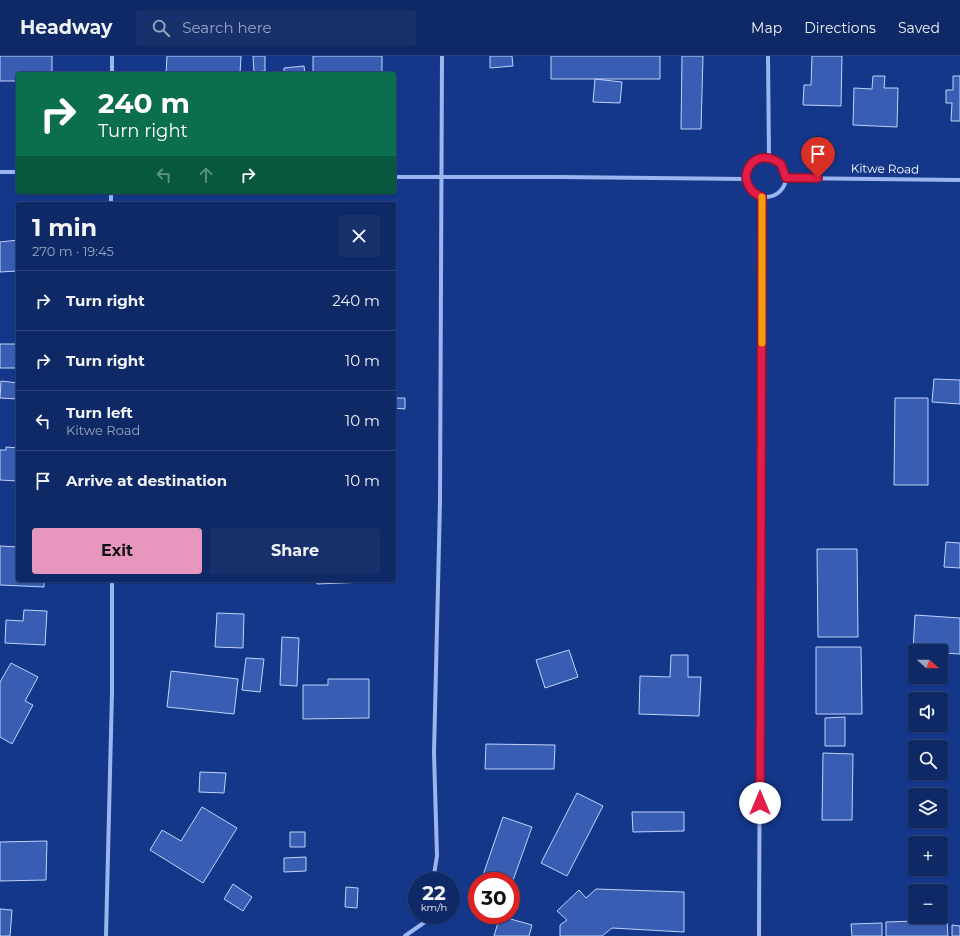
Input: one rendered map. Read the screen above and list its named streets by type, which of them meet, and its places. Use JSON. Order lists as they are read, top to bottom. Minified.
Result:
{"streets":{"street":["Kitwe Road"]},"north":"right","page":{"header":"Headway","search":"Search here","nav":["Map","Directions","Saved"],"turn":["240 m","Turn right"],"heading":["1 min","270 m · 19:45"],"list":[{"name":"Turn right","value":"240 m"},{"name":"Turn right","value":"10 m"},{"name":"Turn left","note":"Kitwe Road","value":"10 m"},{"name":"Arrive at destination","value":"10 m"}],"buttons":["Exit","Share"],"map_buttons":["+","−"],"speed":"22 km/h","limit":"30"}}
